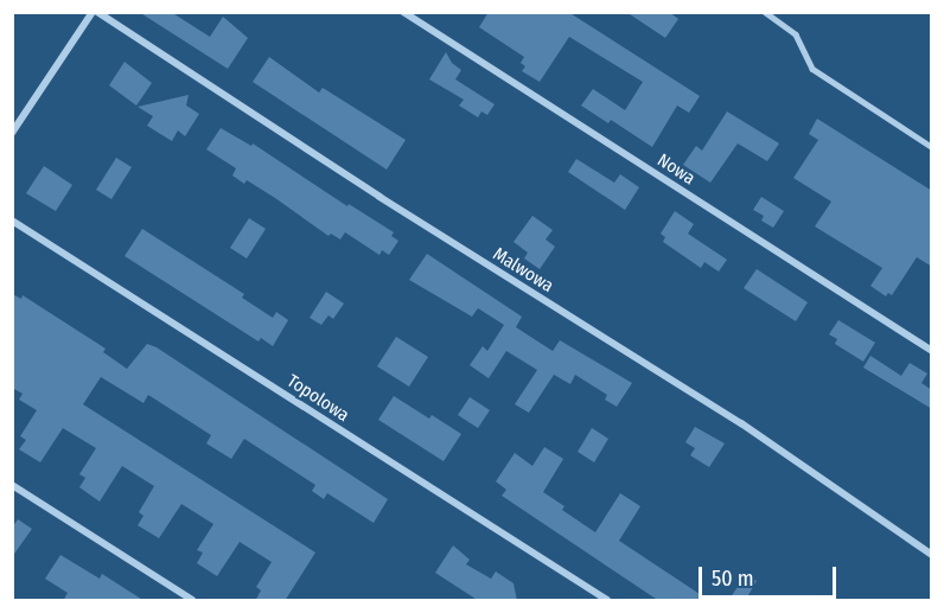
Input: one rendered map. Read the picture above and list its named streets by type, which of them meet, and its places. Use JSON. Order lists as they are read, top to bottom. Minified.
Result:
{"streets":{"street":["Nowa","Malwowa","Topolowa"]},"scale_bar":"50 m"}
